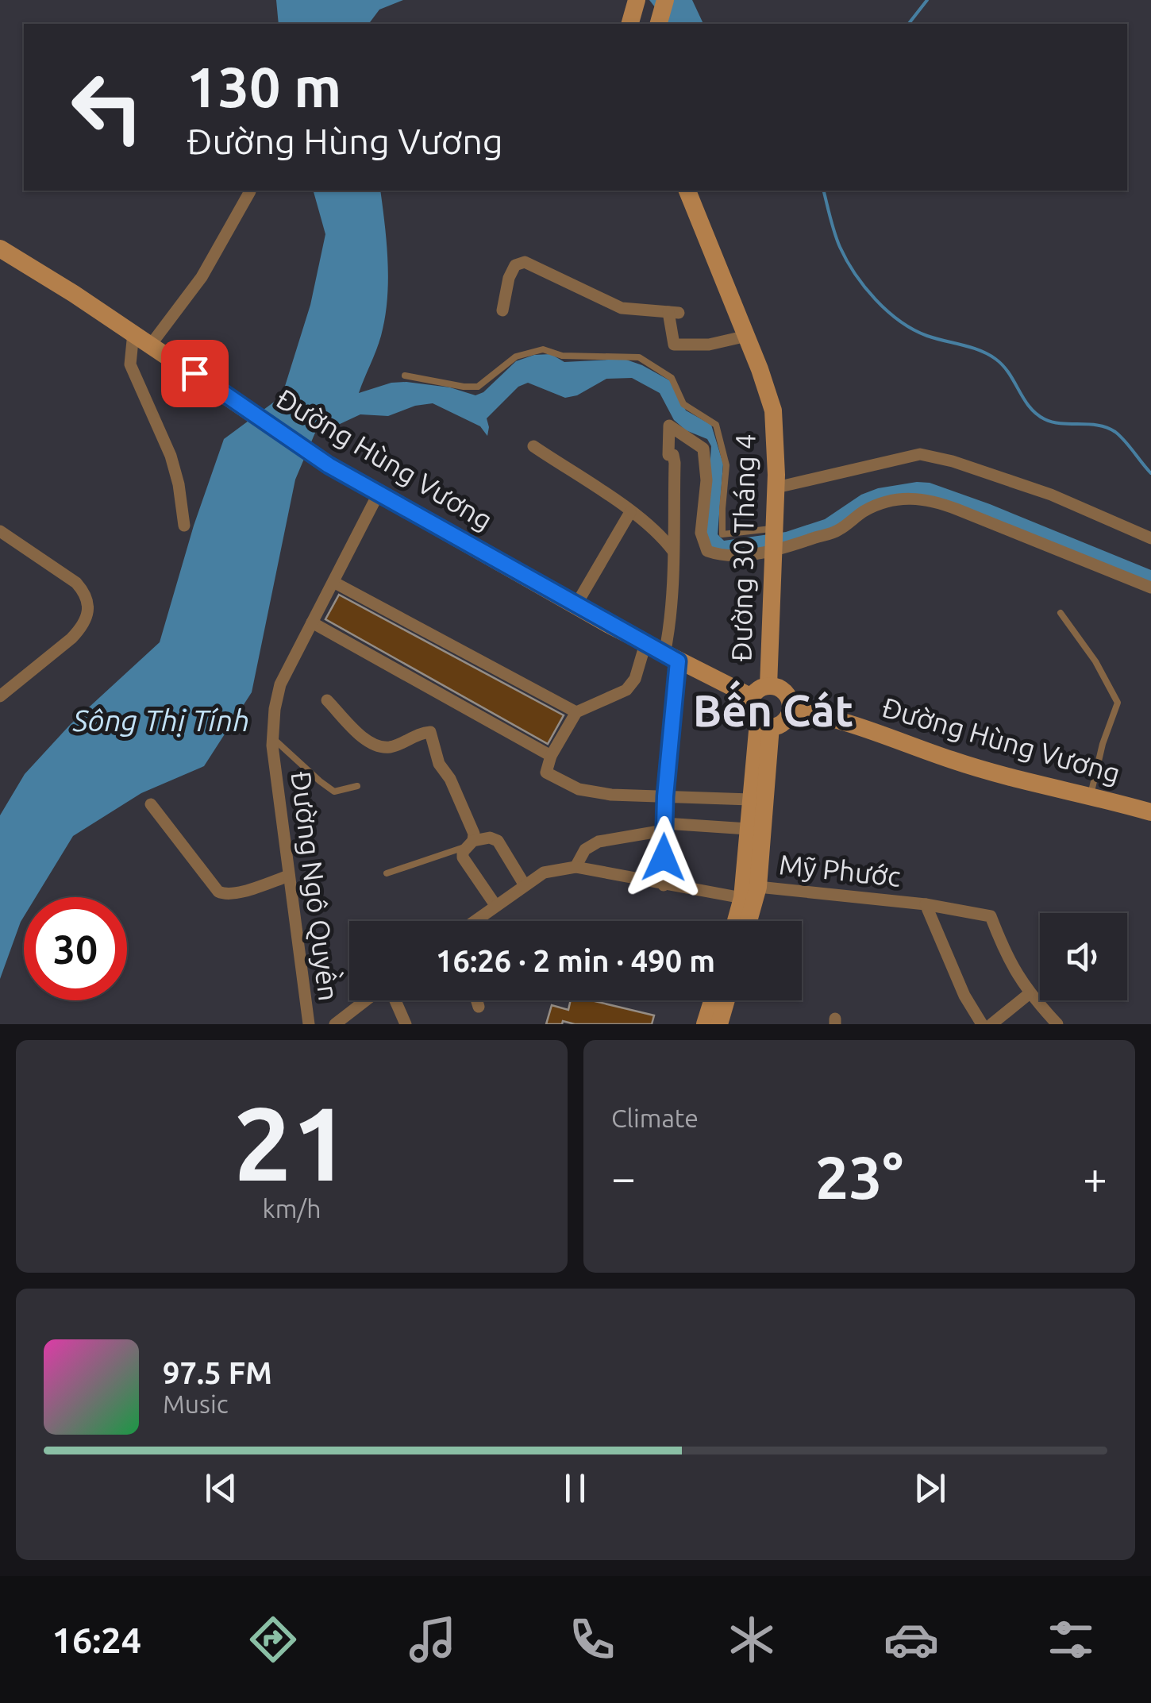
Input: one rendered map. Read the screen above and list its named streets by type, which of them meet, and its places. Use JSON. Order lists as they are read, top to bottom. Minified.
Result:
{"streets":{"main road":["Đường Hùng Vương","Đường 30 Tháng 4"],"street":["Mỹ Phước","Đường Ngô Quyền"]},"crossings":[["Đường Hùng Vương","Đường 30 Tháng 4"],["Đường Hùng Vương","Đường Ngô Quyền"]],"districts":["Bến Cát"],"water":["Sông Thị Tính"],"page":{"turn":["130 m","Đường Hùng Vương"],"limit":"30","trip":"16:26 · 2 min · 490 m","tile":[["21","km/h"],"Climate"],"heat":["−","23°","+"],"song":["97.5 FM","Music"],"tabs":"16:24"}}
